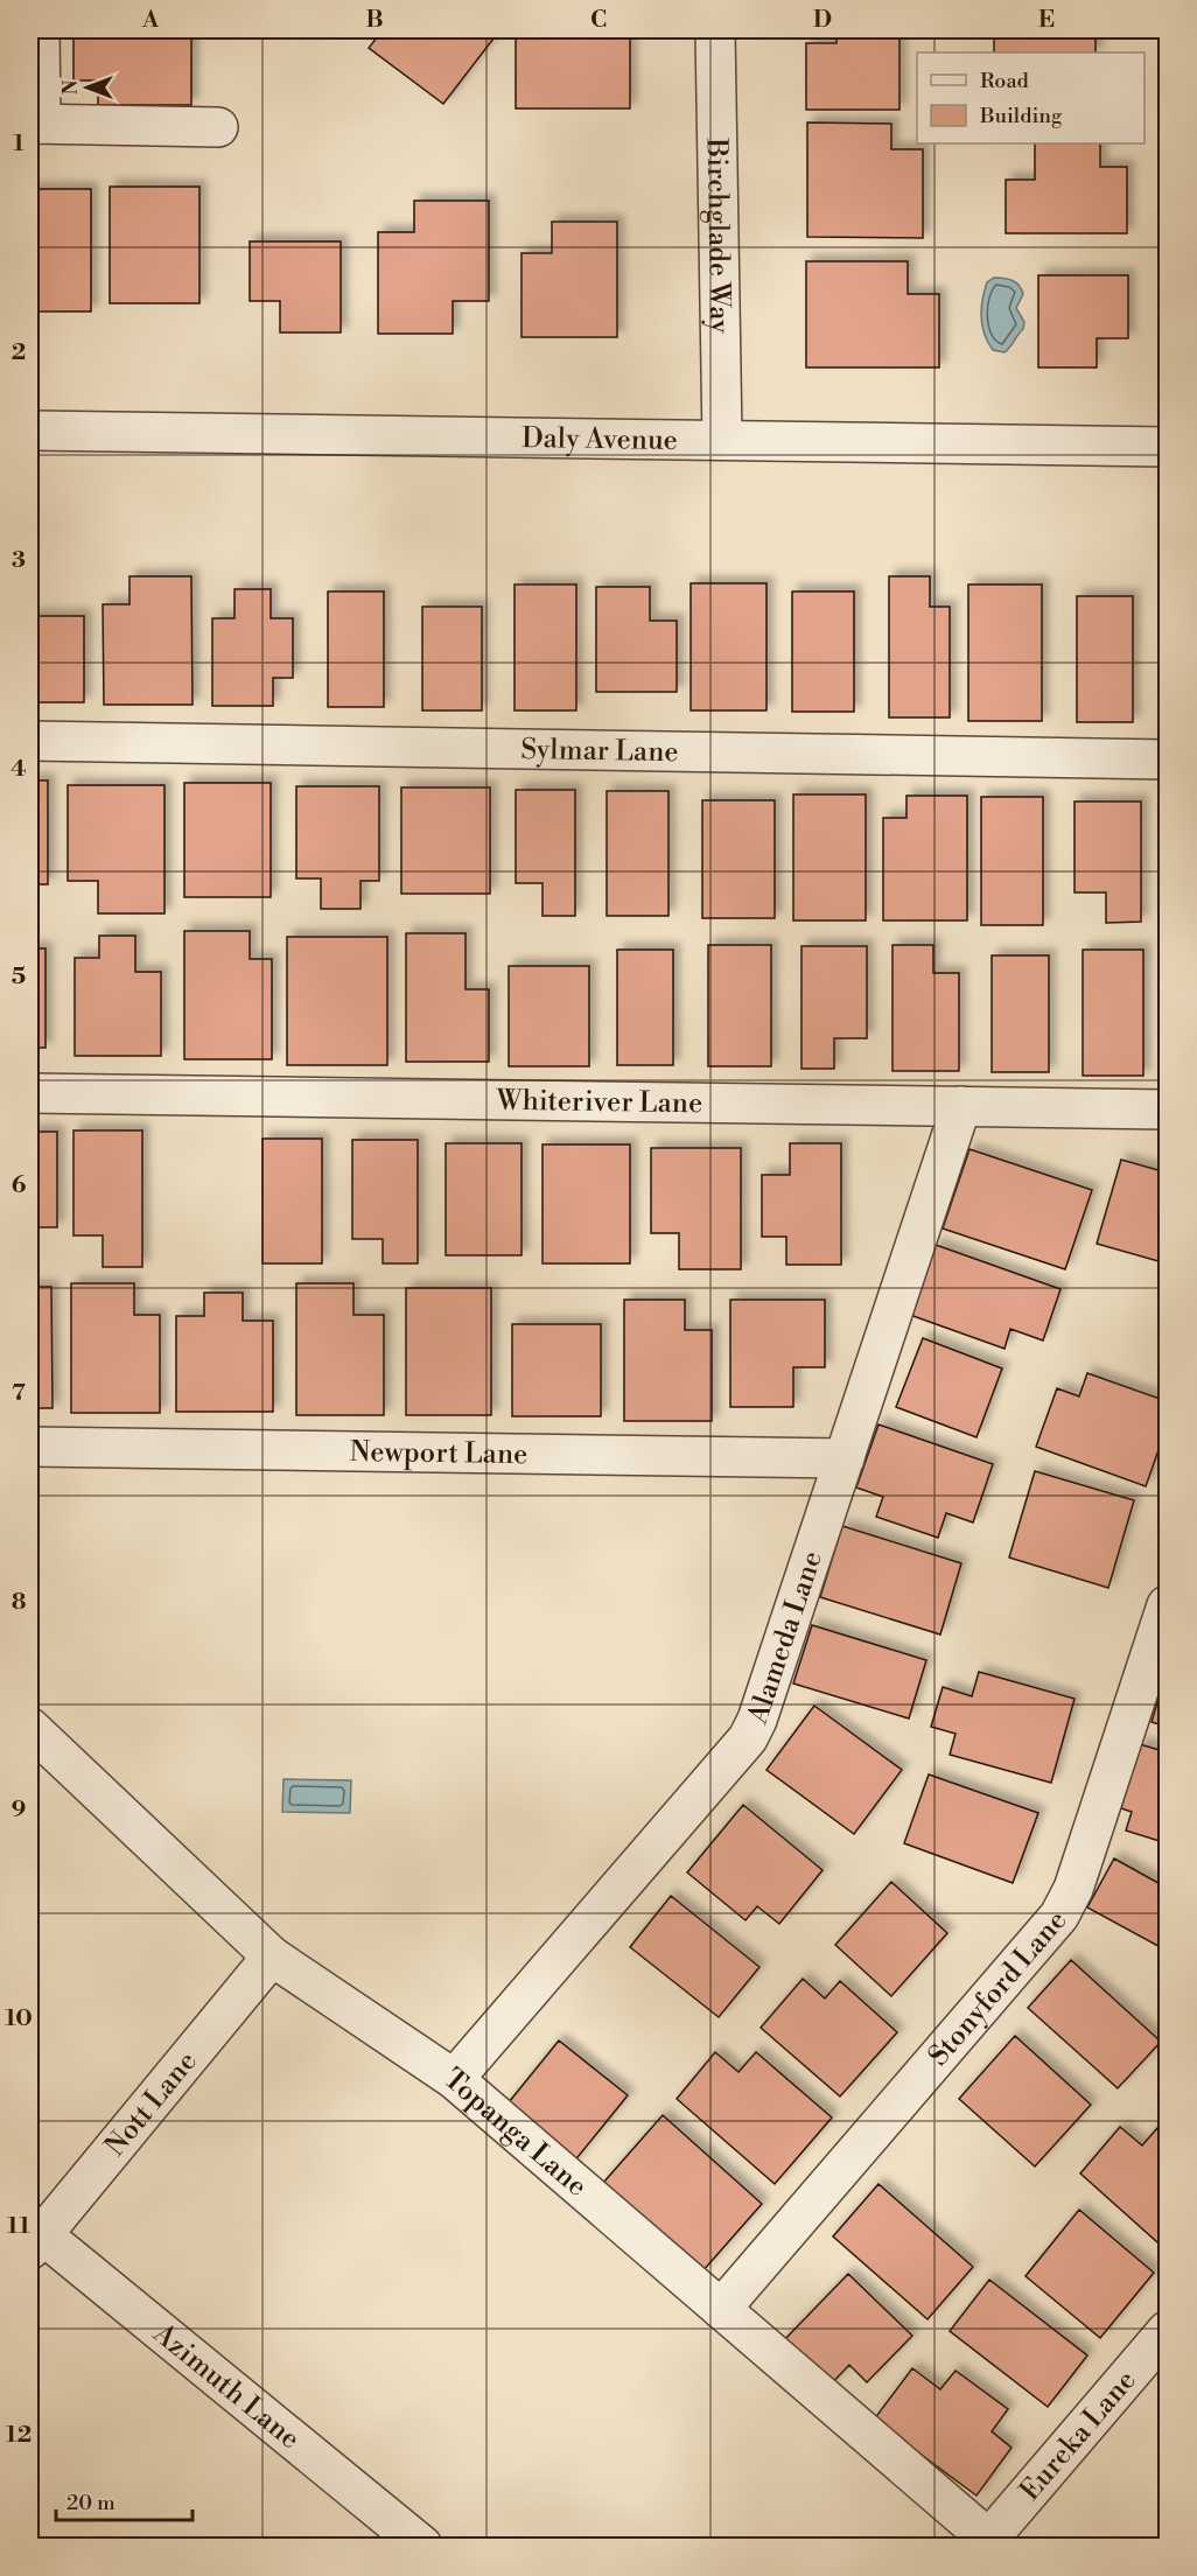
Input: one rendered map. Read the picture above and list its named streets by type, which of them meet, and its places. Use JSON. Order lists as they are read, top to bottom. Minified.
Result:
{"streets":{"street":["Birchglade Way","Daly Avenue","Sylmar Lane","Whiteriver Lane","Newport Lane","Alameda Lane","Stonyford Lane","Nott Lane","Topanga Lane","Azimuth Lane","Eureka Lane"]},"crossings":[["Birchglade Way","Daly Avenue"],["Whiteriver Lane","Alameda Lane"],["Newport Lane","Alameda Lane"],["Alameda Lane","Topanga Lane"],["Stonyford Lane","Topanga Lane"],["Nott Lane","Topanga Lane"],["Nott Lane","Azimuth Lane"],["Topanga Lane","Eureka Lane"]],"legend":["Road","Building"],"scale_bar":"20 m","north":"left","grid":{"columns":["A","B","C","D","E"],"rows":["1","2","3","4","5","6","7","8","9","10","11","12"]}}
